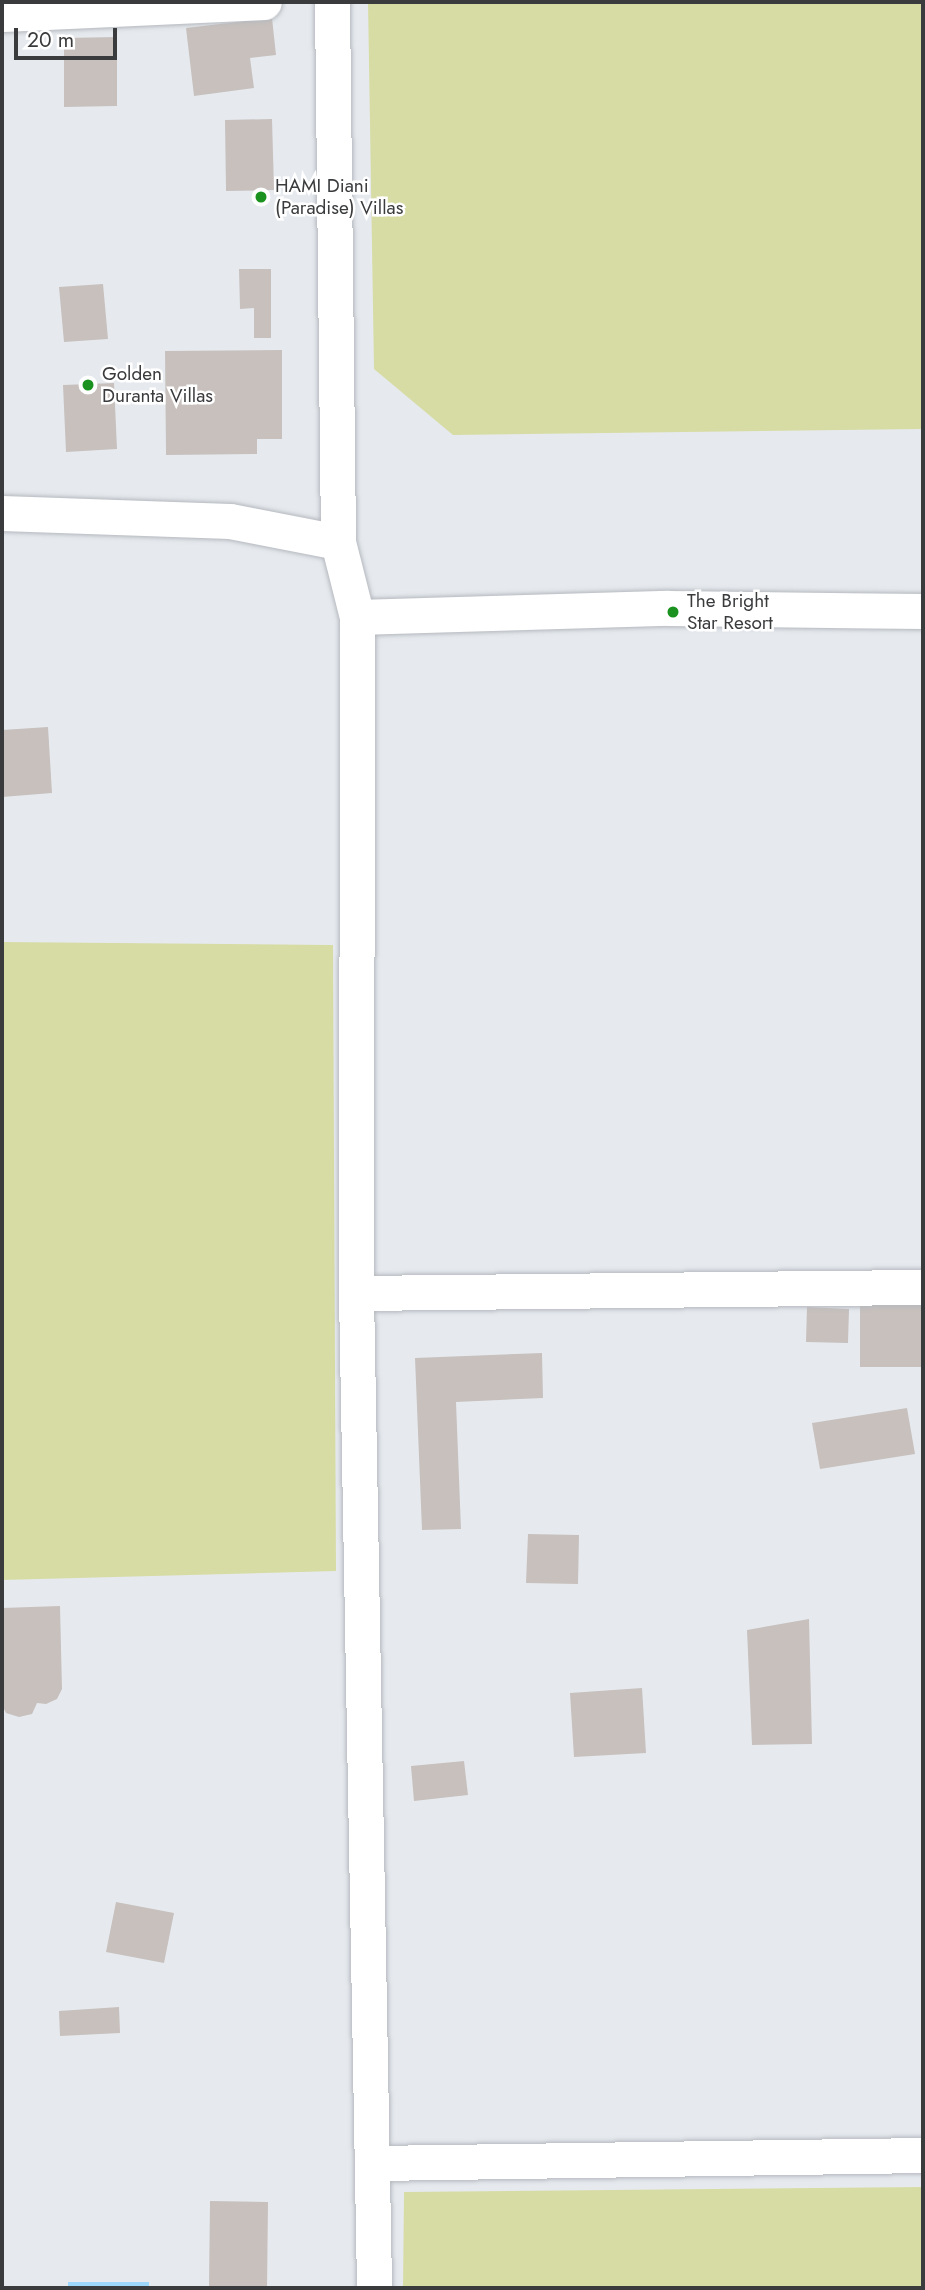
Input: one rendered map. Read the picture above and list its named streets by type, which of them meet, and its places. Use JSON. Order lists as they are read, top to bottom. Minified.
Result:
{"places":["HAMI Diani (Paradise) Villas","Golden Duranta Villas","The Bright Star Resort"],"scale_bar":"20 m"}
